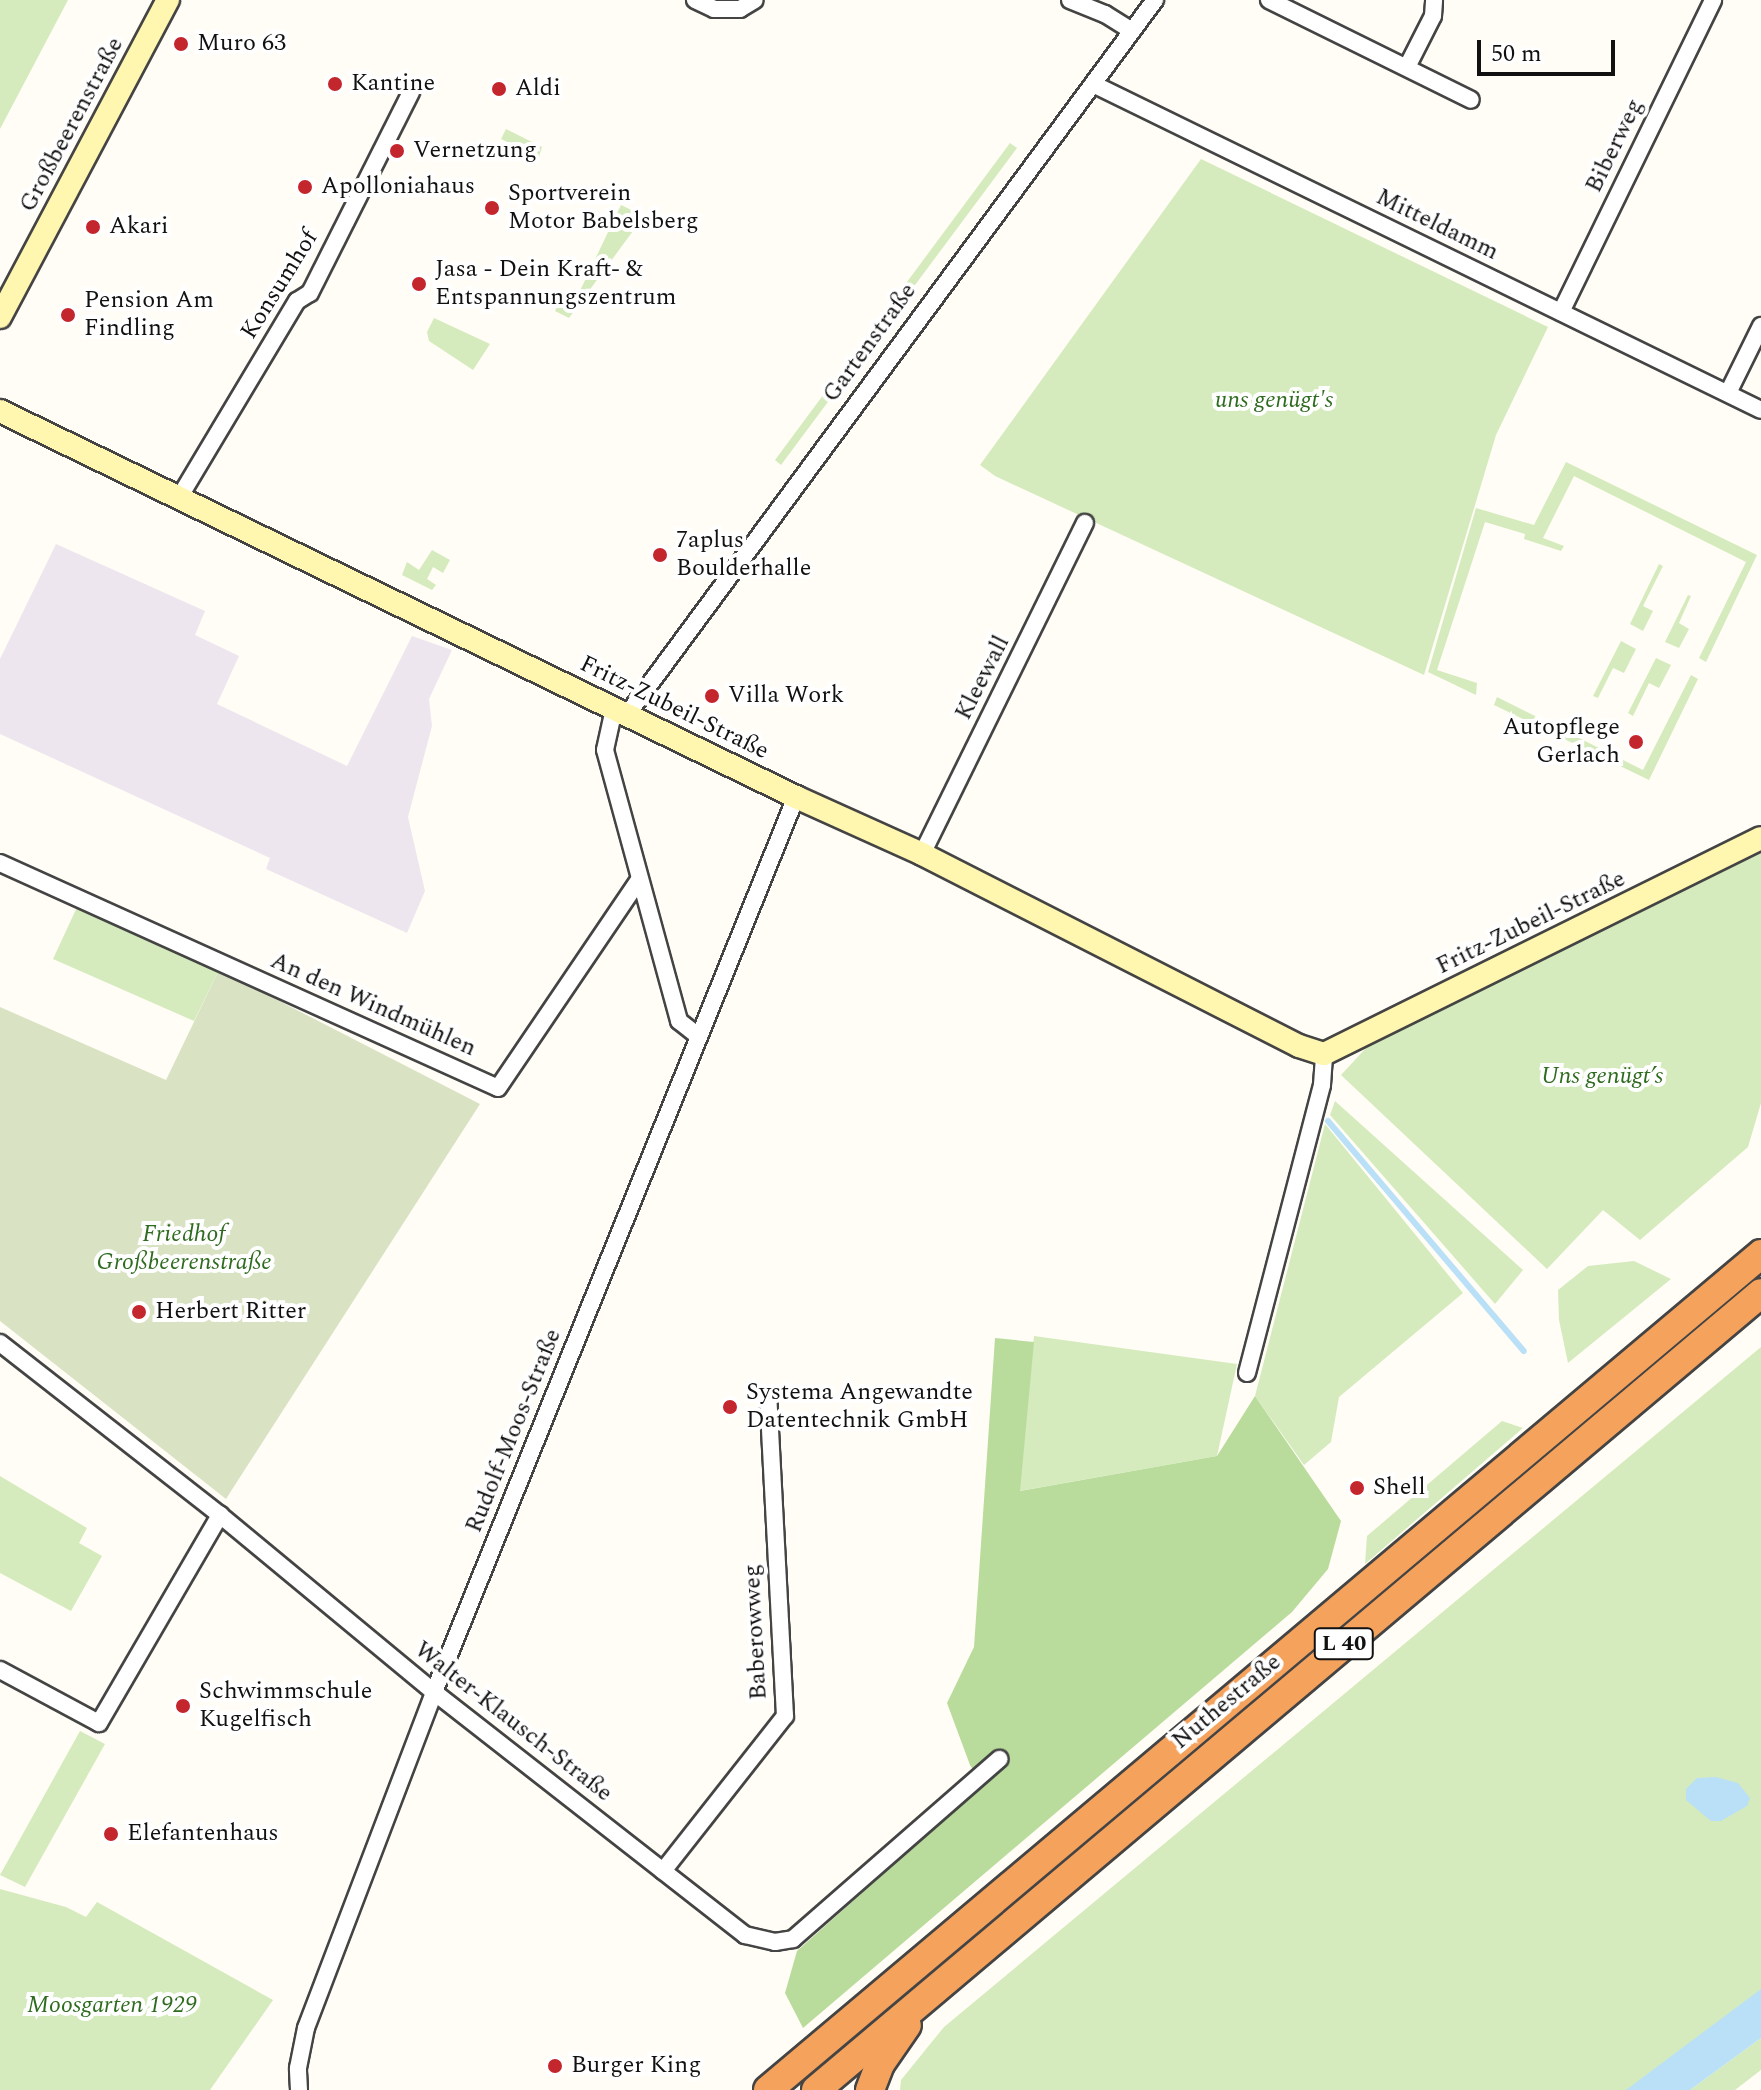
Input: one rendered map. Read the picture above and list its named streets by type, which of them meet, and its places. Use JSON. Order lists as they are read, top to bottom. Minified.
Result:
{"streets":{"highway":["L 40","Nuthestraße"],"street":["Großbeerenstraße","Biberweg","Mitteldamm","Konsumhof","Gartenstraße","Kleewall","Fritz-Zubeil-Straße","An den Windmühlen","Rudolf-Moos-Straße","Baberowweg","Walter-Klausch-Straße"]},"crossings":[["Biberweg","Mitteldamm"],["Mitteldamm","Gartenstraße"],["Konsumhof","Fritz-Zubeil-Straße"],["Gartenstraße","Fritz-Zubeil-Straße"],["Kleewall","Fritz-Zubeil-Straße"],["Fritz-Zubeil-Straße","Rudolf-Moos-Straße"],["Rudolf-Moos-Straße","Walter-Klausch-Straße"],["Baberowweg","Walter-Klausch-Straße"]],"parks":["uns genügt's","Uns genügt’s","Friedhof Großbeerenstraße","Moosgarten 1929"],"places":["Muro 63","Kantine","Aldi","Vernetzung","Apolloniahaus","Sportverein Motor Babelsberg","Akari","Jasa - Dein Kraft- & Entspannungszentrum","Pension Am Findling","7aplus Boulderhalle","Villa Work","Autopflege Gerlach","Herbert Ritter","Systema Angewandte Datentechnik GmbH","Shell","Schwimmschule Kugelfisch","Elefantenhaus","Burger King"],"scale_bar":"50 m"}
